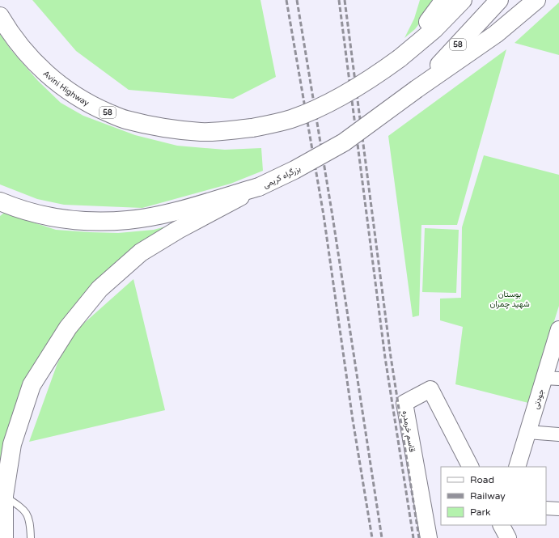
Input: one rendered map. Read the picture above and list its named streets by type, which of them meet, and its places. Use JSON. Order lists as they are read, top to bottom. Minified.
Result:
{"streets":{"main road":["58","Avini Highway","بزرگراه کریمی"],"street":["جودتی","قاسم خرمدره"]},"crossings":[["58","Avini Highway"]],"parks":["بوستان شهید چمران"],"legend":["Road","Railway","Park"]}
